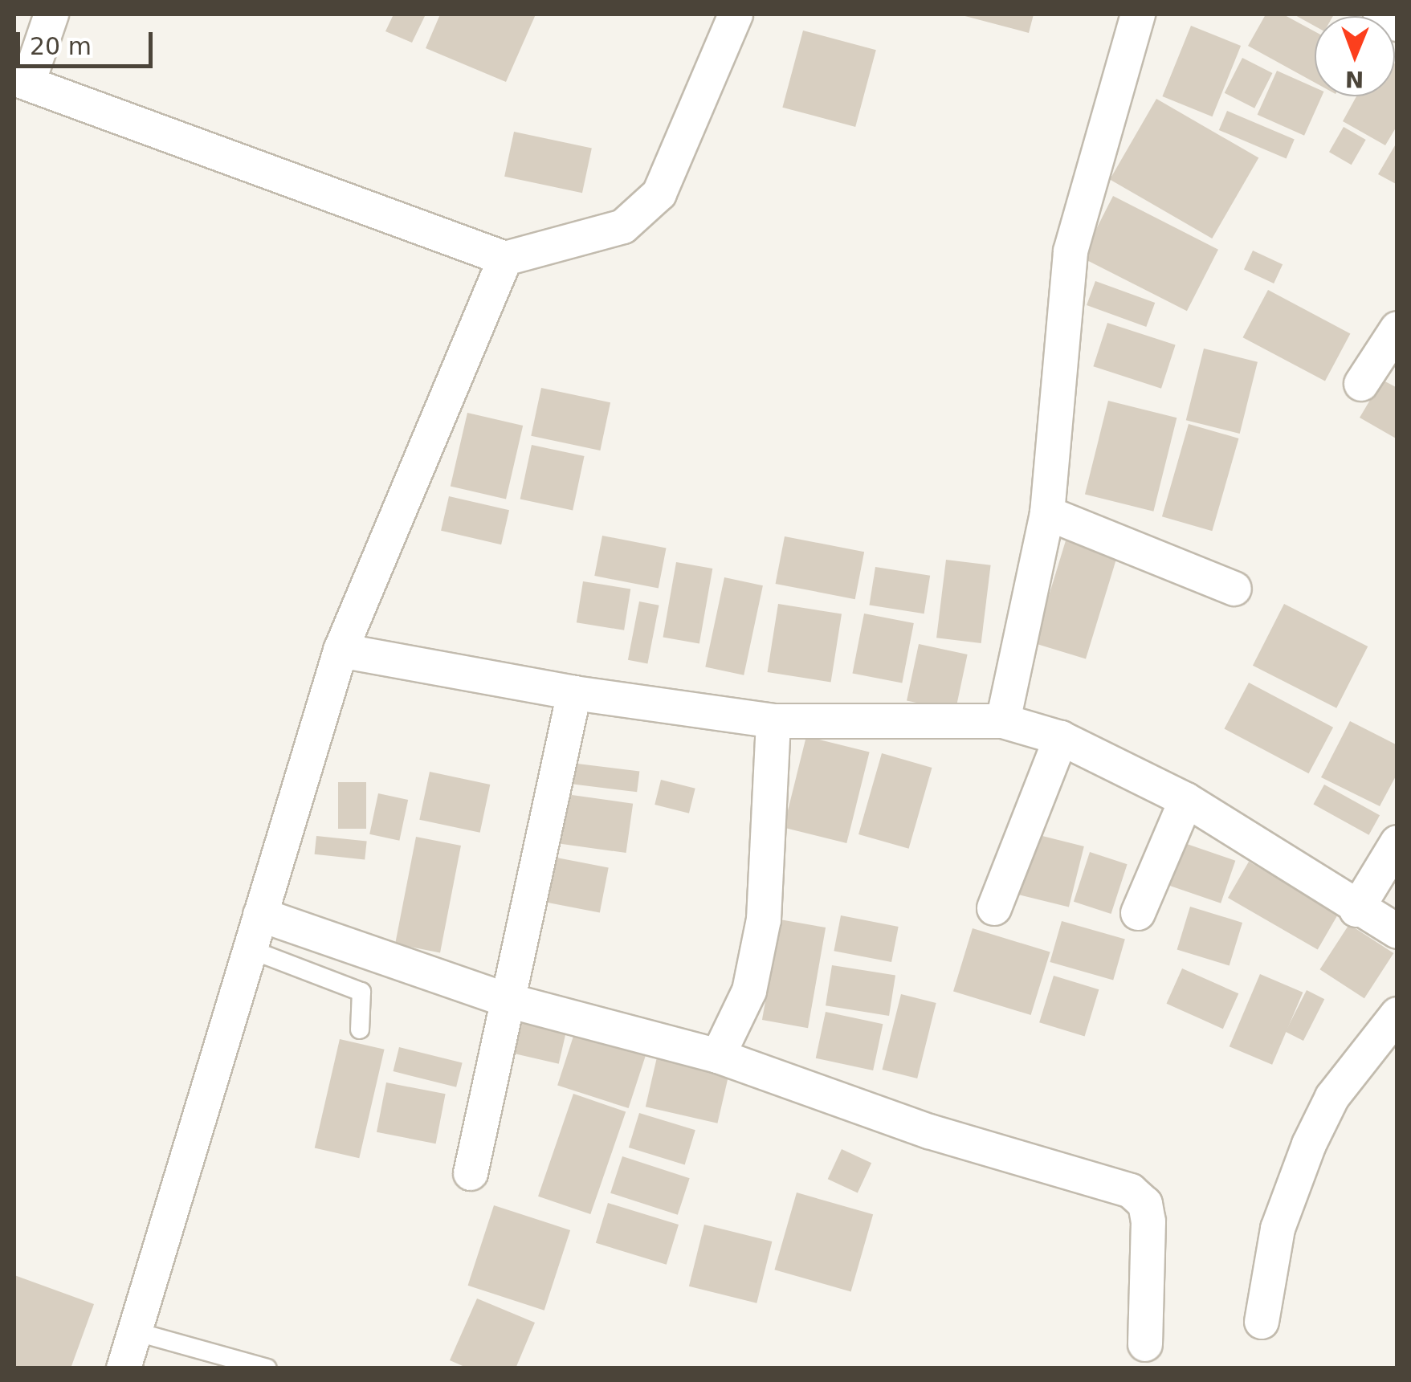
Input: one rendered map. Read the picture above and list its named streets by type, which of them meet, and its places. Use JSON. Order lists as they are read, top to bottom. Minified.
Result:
{"scale_bar":"20 m","north":"bottom"}
